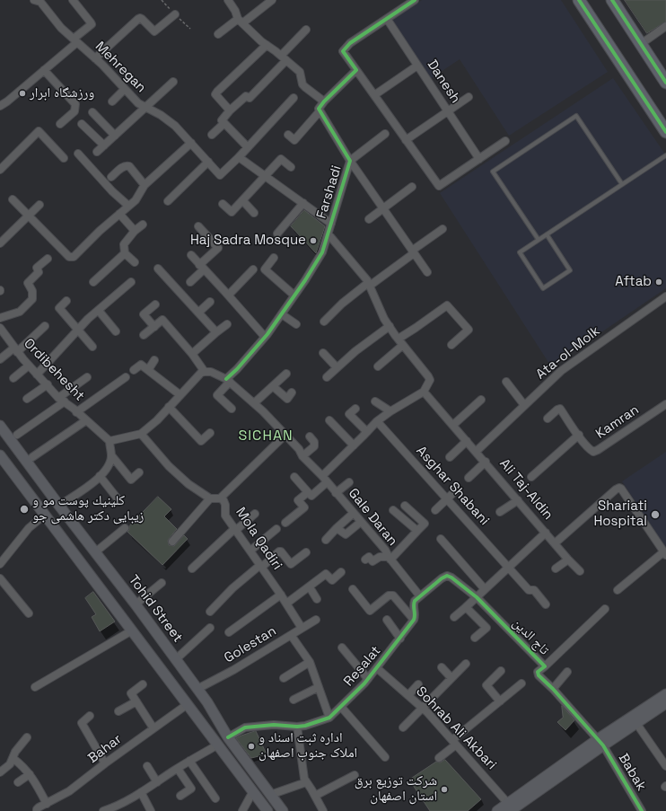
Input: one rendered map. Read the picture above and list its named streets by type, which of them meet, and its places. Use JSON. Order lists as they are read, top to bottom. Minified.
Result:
{"streets":{"main road":["Tohid Street"],"street":["Mehregan","Danesh","Farshadi","Ata-ol-Molk","Ordibehesht","Kamran","Asghar Shabani","Ali Taj-Aldin","Gale Daran","Mola Qadiri","تاج الدین","Golestan","Resalat","Sohrab Ali Akbari","Bahar","Babak"]},"crossings":[["Ata-ol-Molk","Ali Taj-Aldin"],["Asghar Shabani","Ali Taj-Aldin"],["Ali Taj-Aldin","تاج الدین"],["Mola Qadiri","Golestan"],["Tohid Street","Golestan"],["Tohid Street","Resalat"],["تاج الدین","Babak"],["Resalat","Sohrab Ali Akbari"]],"districts":["SICHAN"],"places":["ورزشگاه ابرار","Haj Sadra Mosque","Aftab","كلينيك پوست مو و زيبايى دکتر هاشمی جو","Shariati Hospital","اداره ثبت اسناد و املاک جنوب اصفهان","شرکت توزیع برق استان اصفهان"]}
